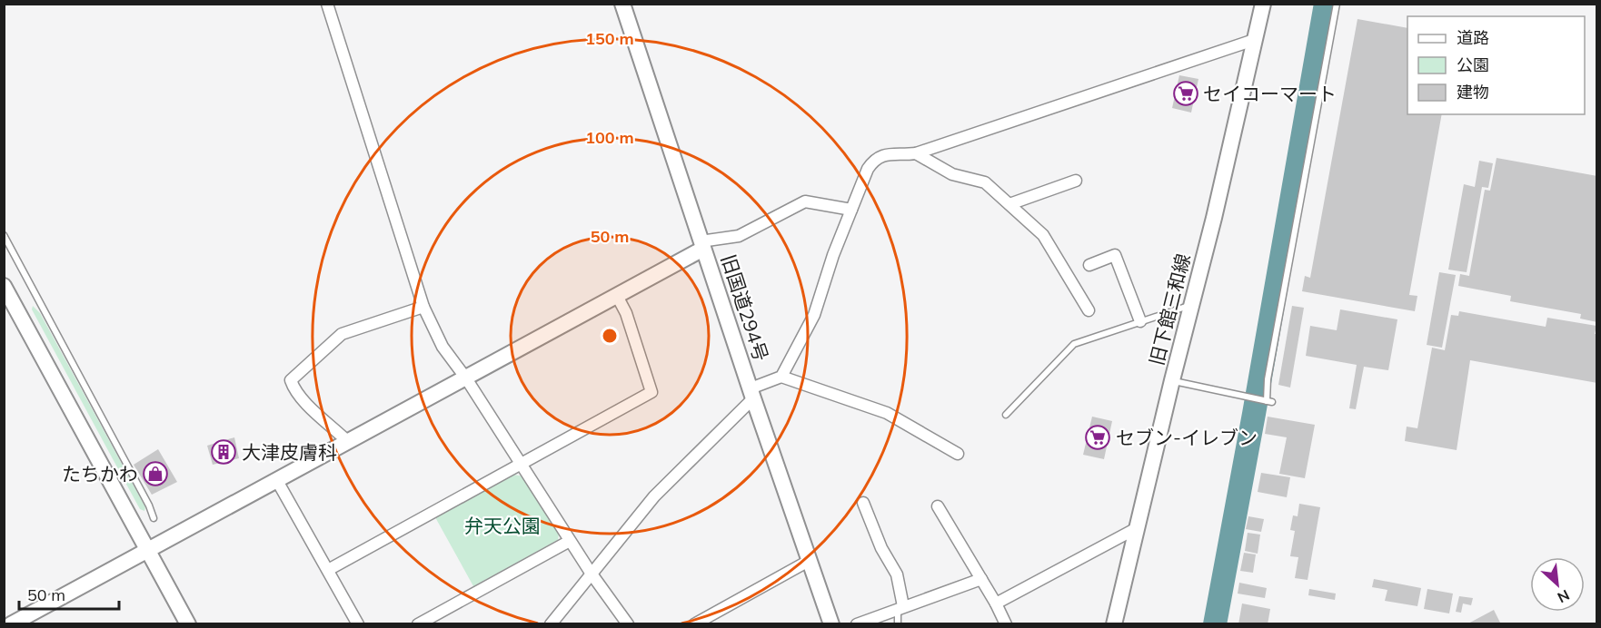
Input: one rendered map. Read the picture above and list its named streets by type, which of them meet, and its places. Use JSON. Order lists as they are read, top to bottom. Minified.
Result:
{"streets":{"street":["旧国道294号","旧下館三和線"]},"parks":["弁天公園"],"places":{"supermarket":["セイコーマート","セブン-イレブン"],"building":["大津皮膚科"],"shop":["たちかわ"]},"legend":["道路","公園","建物"],"scale_bar":"50 m","north":"bottom right","rings":["150 m","100 m","50 m"]}
